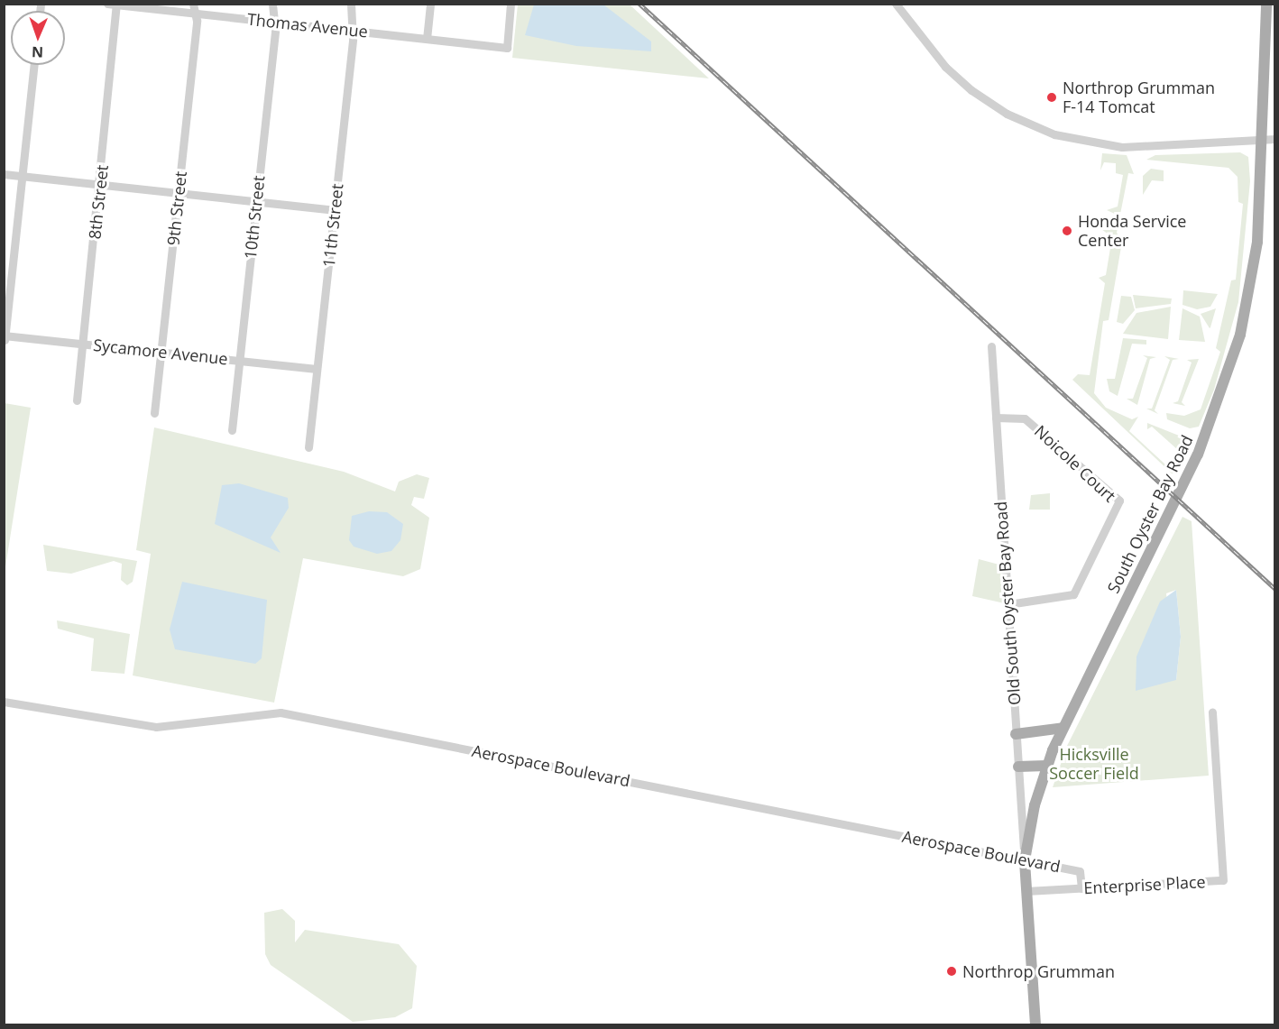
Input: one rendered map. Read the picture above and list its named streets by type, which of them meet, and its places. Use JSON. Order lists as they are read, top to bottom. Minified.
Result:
{"streets":{"main road":["South Oyster Bay Road"],"street":["Thomas Avenue","8th Street","9th Street","10th Street","11th Street","Sycamore Avenue","Noicole Court","Old South Oyster Bay Road","Aerospace Boulevard","Enterprise Place"]},"crossings":[["Thomas Avenue","8th Street"],["Thomas Avenue","9th Street"],["Thomas Avenue","10th Street"],["Thomas Avenue","11th Street"],["8th Street","Sycamore Avenue"],["9th Street","Sycamore Avenue"],["10th Street","Sycamore Avenue"],["11th Street","Sycamore Avenue"],["Noicole Court","Old South Oyster Bay Road"],["South Oyster Bay Road","Old South Oyster Bay Road"],["South Oyster Bay Road","Aerospace Boulevard"],["South Oyster Bay Road","Enterprise Place"],["Old South Oyster Bay Road","Aerospace Boulevard"],["Aerospace Boulevard","Enterprise Place"]],"parks":["Hicksville Soccer Field"],"places":["Northrop Grumman F-14 Tomcat","Honda Service Center","Northrop Grumman"],"north":"bottom"}
